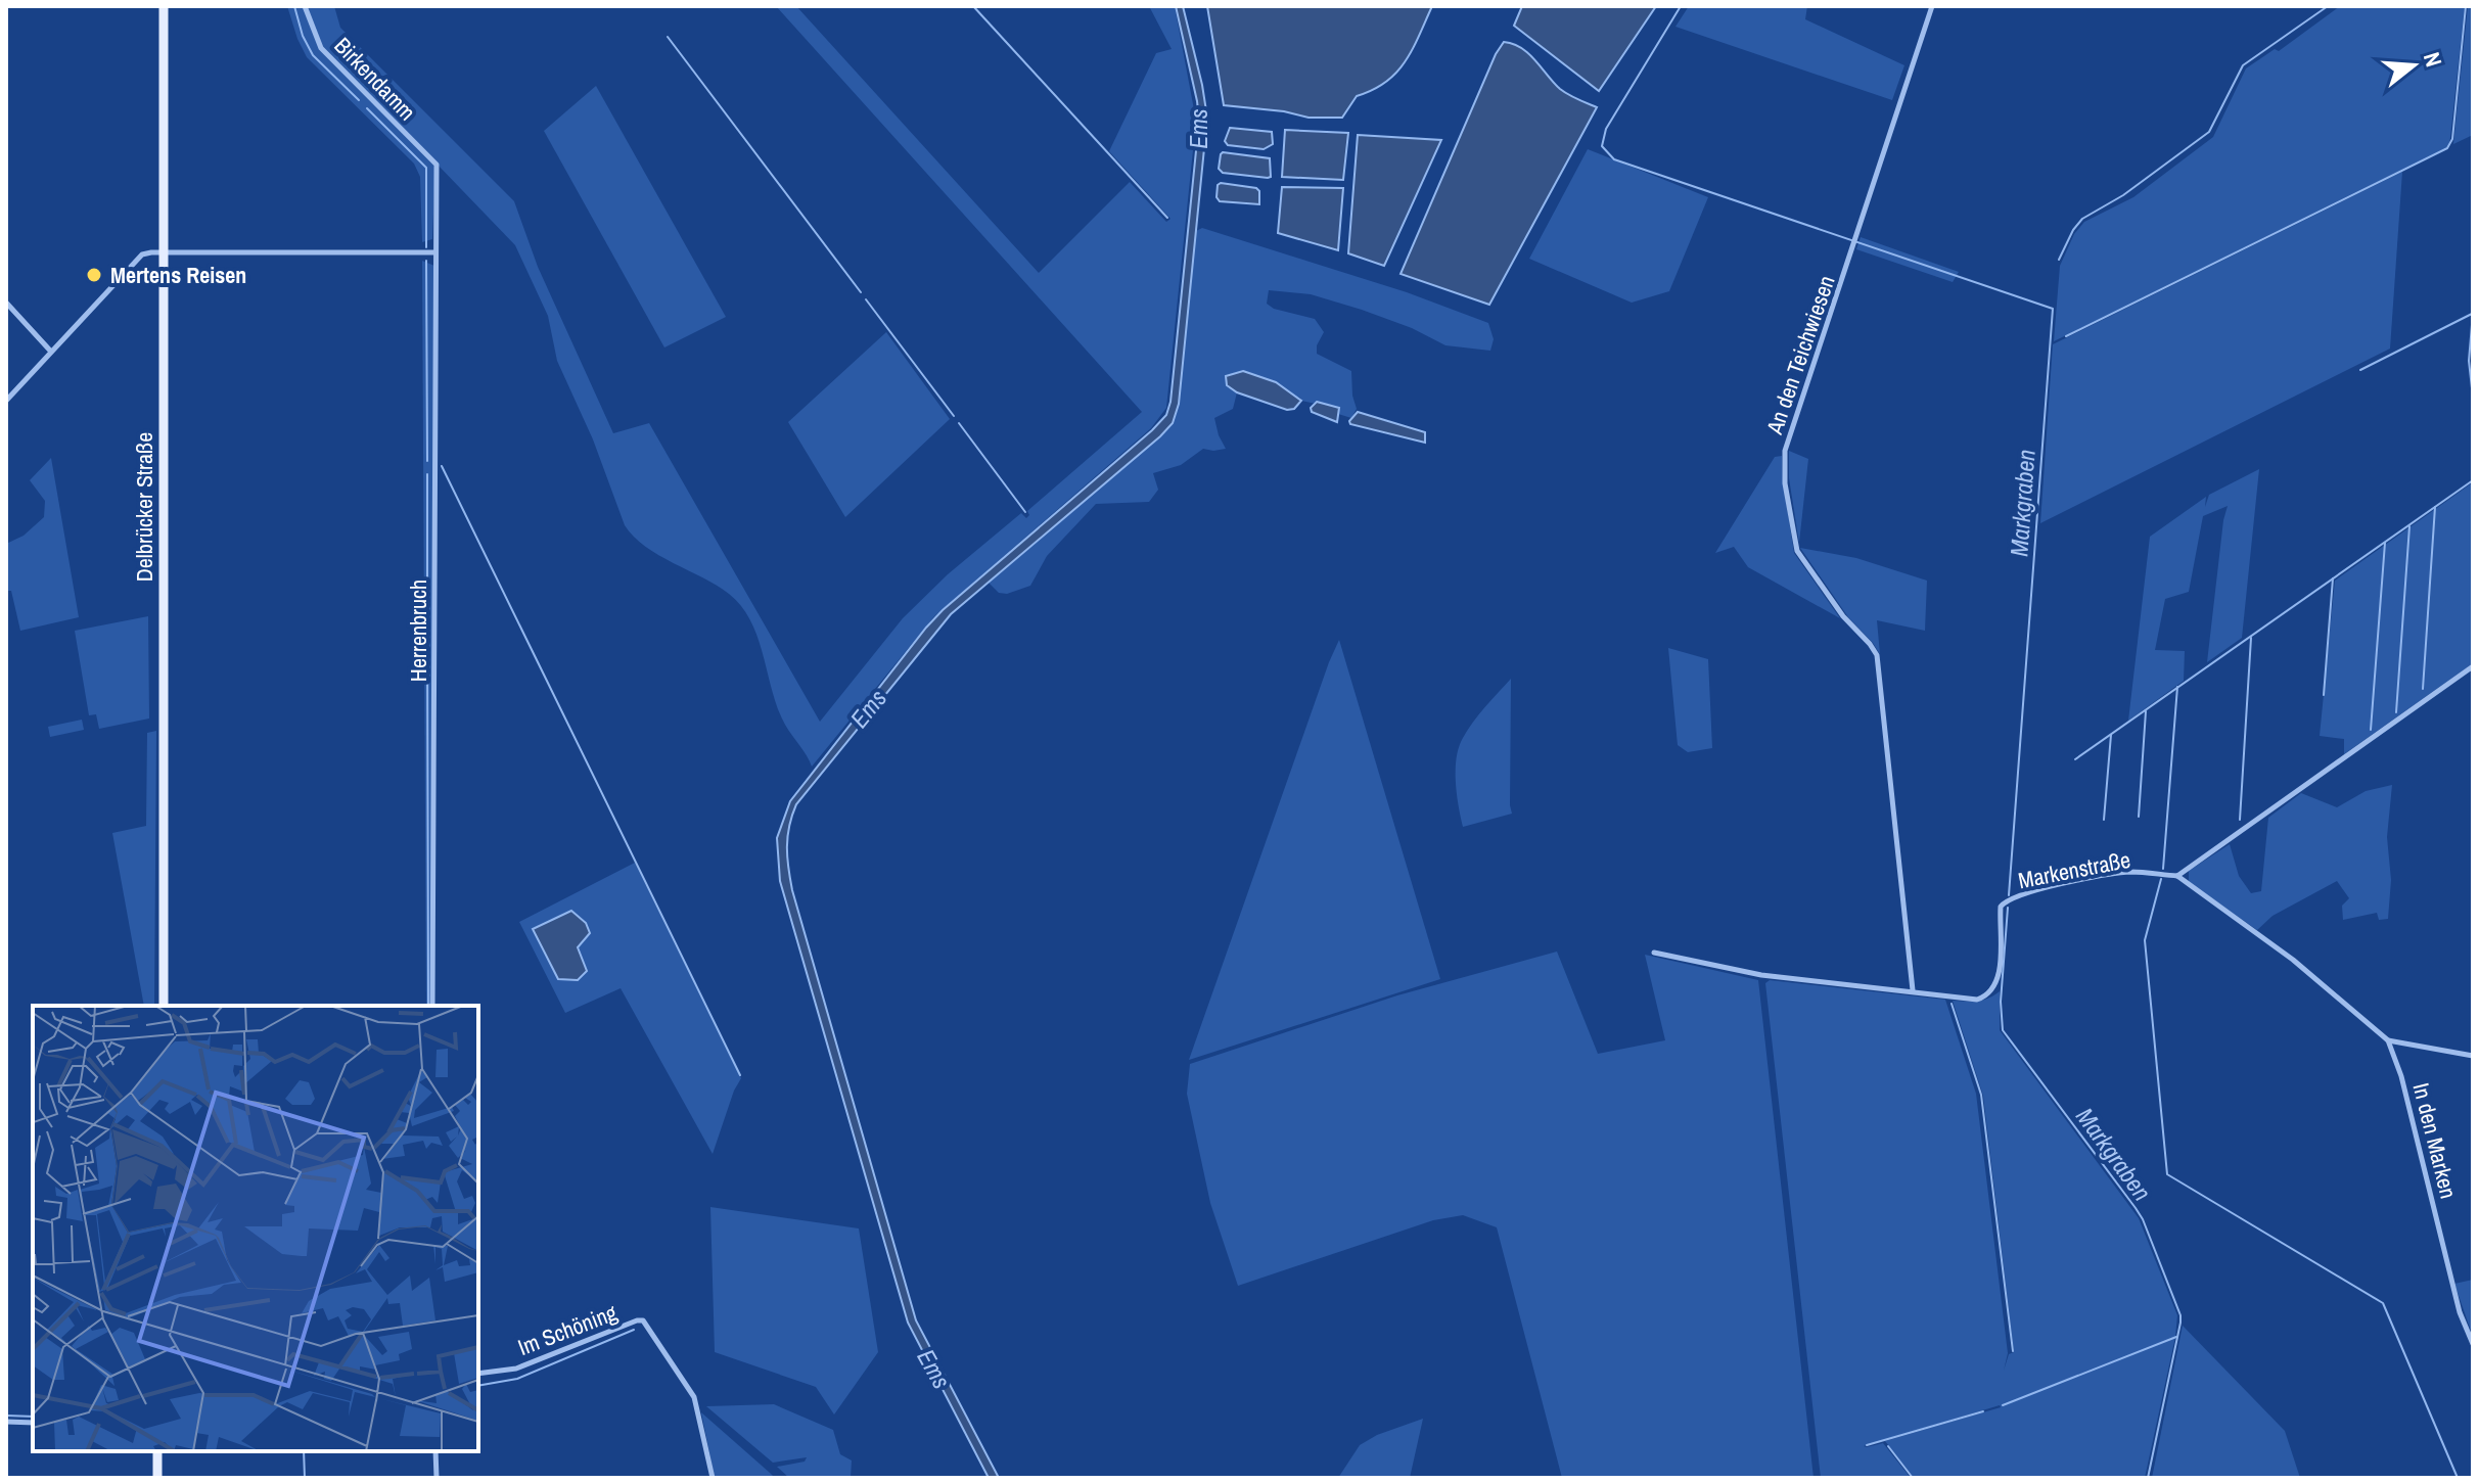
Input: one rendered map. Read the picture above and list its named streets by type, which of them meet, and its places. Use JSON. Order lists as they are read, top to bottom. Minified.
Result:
{"streets":{"main road":["Delbrücker Straße"],"street":["Birkendamm","An den Teichwiesen","Herrenbruch","Markenstraße","In den Marken","Im Schöning"]},"crossings":[["Birkendamm","Herrenbruch"],["An den Teichwiesen","Markenstraße"],["Markenstraße","In den Marken"]],"water":["Ems","Markgraben"],"places":["Mertens Reisen"],"north":"right"}
